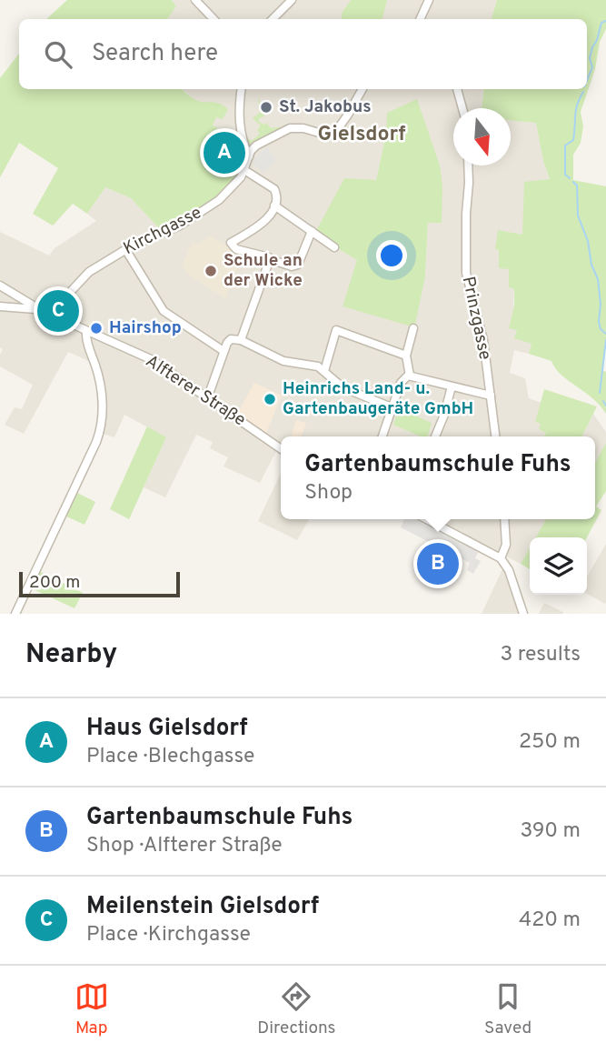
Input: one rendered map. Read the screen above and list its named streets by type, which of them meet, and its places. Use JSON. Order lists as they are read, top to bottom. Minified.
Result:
{"streets":{"street":["Kirchgasse","Prinzgasse","Alfterer Straße"]},"crossings":[["Kirchgasse","Alfterer Straße"]],"districts":["Gielsdorf"],"places":["St. Jakobus","Schule an der Wicke","Hairshop","Heinrichs Land- u. Gartenbaugeräte GmbH"],"scale_bar":"200 m","north":"bottom","page":{"search":"Search here","pins":["A","C","B"],"popup":["Gartenbaumschule Fuhs","Shop"],"scale":"200 m","heading":["Nearby","3 results"],"list":[{"mark":"A","name":"Haus Gielsdorf","note":"Place · Blechgasse","value":"250 m"},{"mark":"B","name":"Gartenbaumschule Fuhs","note":"Shop · Alfterer Straße","value":"390 m"},{"mark":"C","name":"Meilenstein Gielsdorf","note":"Place · Kirchgasse","value":"420 m"}],"nav":["Map","Directions","Saved"]}}
